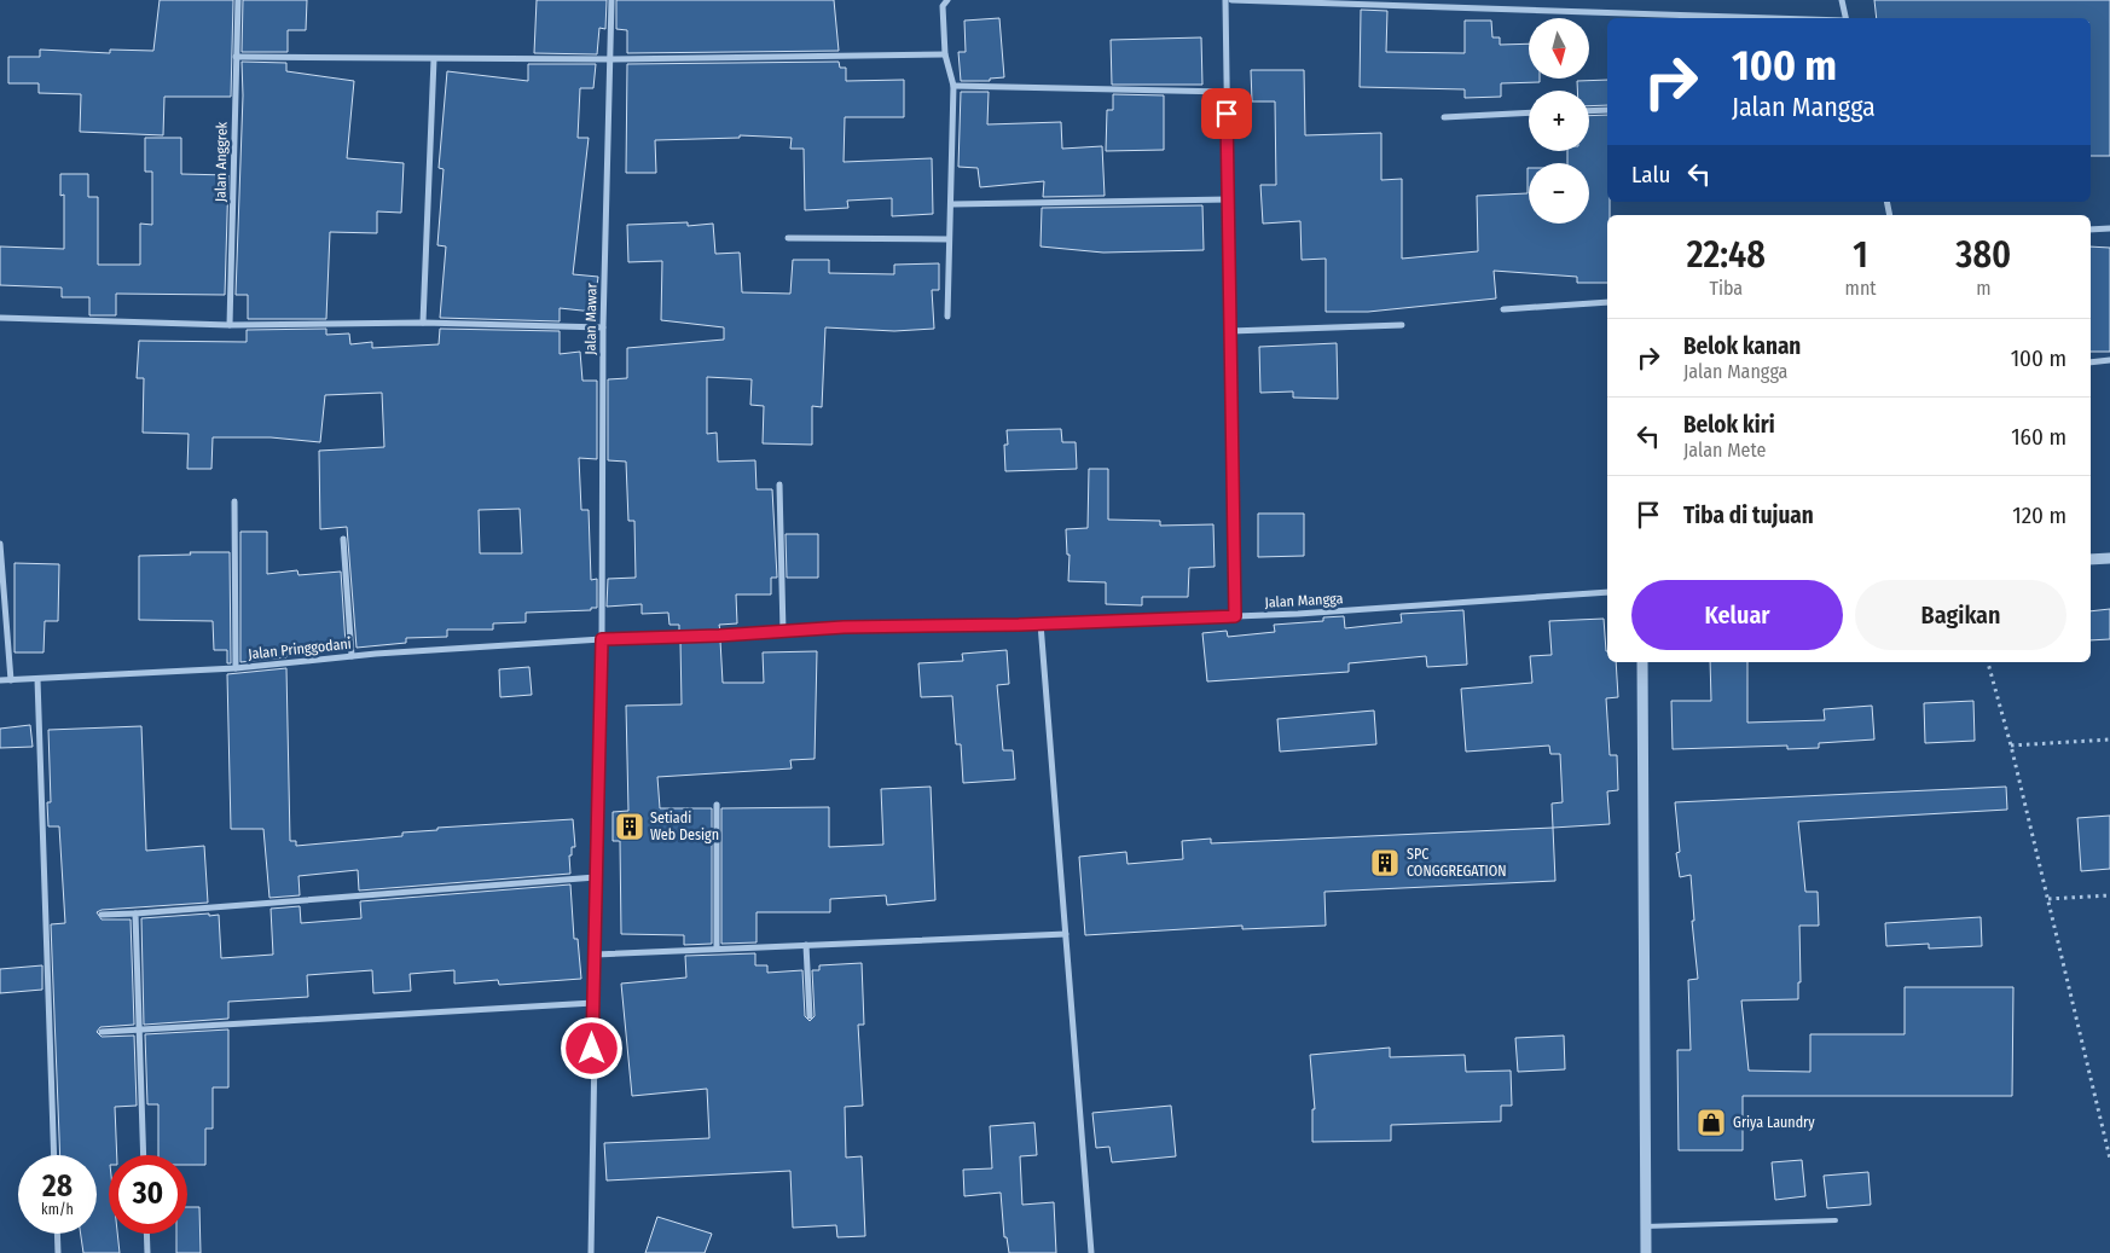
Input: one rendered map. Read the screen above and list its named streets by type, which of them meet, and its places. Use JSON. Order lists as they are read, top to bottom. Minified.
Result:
{"streets":{"street":["Jalan Anggrek","Jalan Mawar","Jalan Mangga","Jalan Pringgodani"]},"crossings":[["Jalan Mawar","Jalan Mangga"],["Jalan Mawar","Jalan Pringgodani"],["Jalan Mangga","Jalan Pringgodani"]],"places":{"building":["Setiadi Web Design","SPC CONGGREGATION"],"shop":["Griya Laundry"]},"north":"bottom","page":{"map_buttons":["+","−"],"turn":["100 m","Jalan Mangga"],"then":"Lalu","eta":["22:48","Tiba","1","mnt","380","m"],"list":[{"name":"Belok kanan","note":"Jalan Mangga","value":"100 m"},{"name":"Belok kiri","note":"Jalan Mete","value":"160 m"},{"name":"Tiba di tujuan","value":"120 m"}],"buttons":["Keluar","Bagikan"],"speed":"28 km/h","limit":"30"}}
